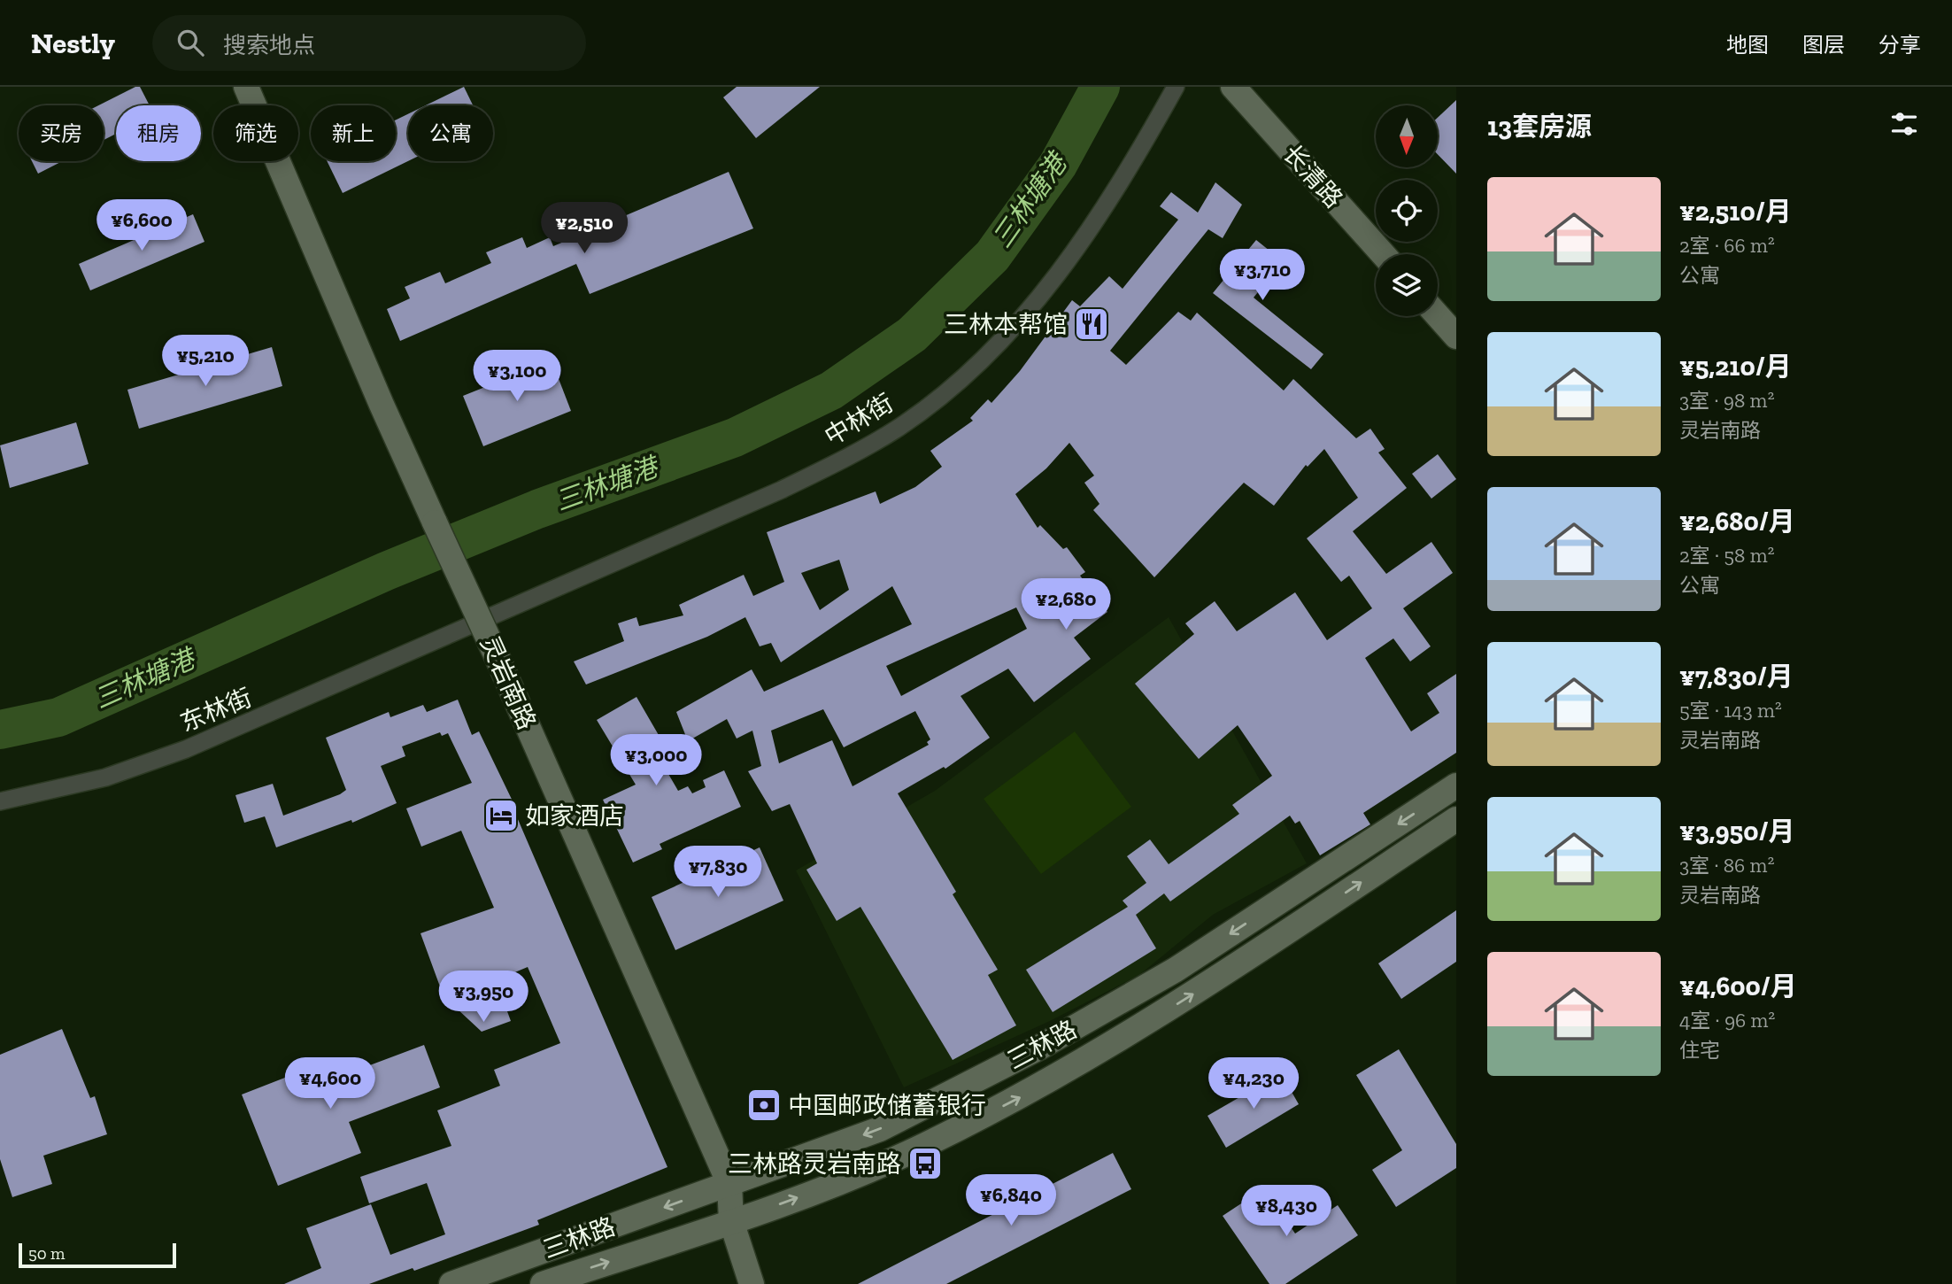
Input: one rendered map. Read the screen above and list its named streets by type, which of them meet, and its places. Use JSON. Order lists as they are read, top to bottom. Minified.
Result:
{"streets":{"main road":["长清路","灵岩南路","三林路"],"street":["中林街","东林街"]},"crossings":[["中林街","东林街"],["灵岩南路","三林路"]],"water":["三林塘港"],"places":{"restaurant":["三林本帮馆"],"hotel":["如家酒店"],"bank":["中国邮政储蓄银行"],"bus stop":["三林路灵岩南路"]},"scale_bar":"50 m","north":"bottom","page":{"header":"Nestly","search":"搜索地点","nav":["地图","图层","分享"],"heading":"13套房源","chip":["买房","租房","筛选","新上","公寓"],"list":[{"name":"¥2,510/月","note":"2室 · 66 m² · 公寓"},{"name":"¥5,210/月","note":"3室 · 98 m² · 灵岩南路"},{"name":"¥2,680/月","note":"2室 · 58 m² · 公寓"},{"name":"¥7,830/月","note":"5室 · 143 m² · 灵岩南路"},{"name":"¥3,950/月","note":"3室 · 86 m² · 灵岩南路"},{"name":"¥4,600/月","note":"4室 · 96 m² · 住宅"}],"price":["¥6,600","¥2,510","¥3,710","¥5,210","¥3,100","¥2,680","¥3,000","¥7,830","¥3,950","¥4,600","¥4,230","¥6,840","¥8,430"],"scale":"50 m"}}
